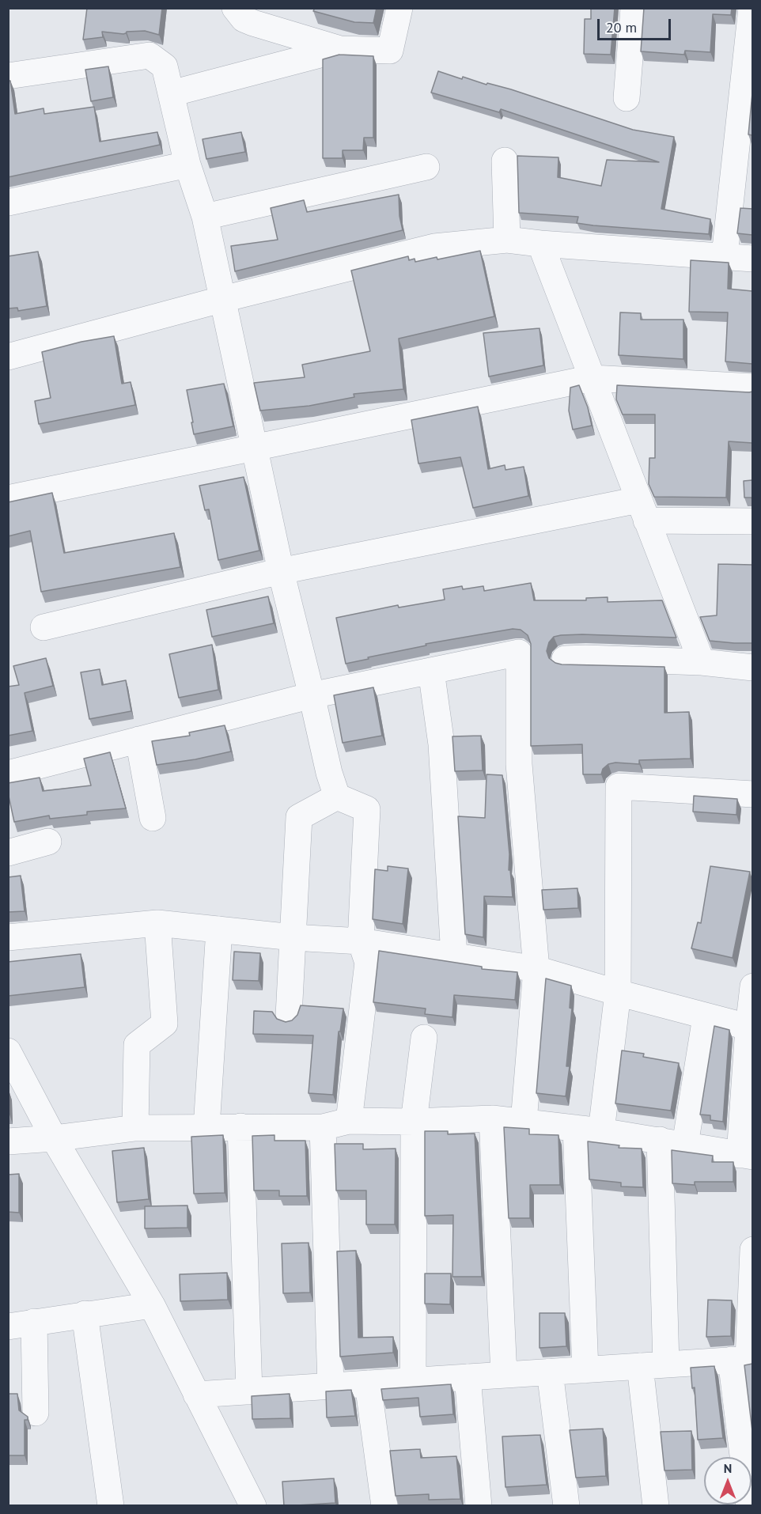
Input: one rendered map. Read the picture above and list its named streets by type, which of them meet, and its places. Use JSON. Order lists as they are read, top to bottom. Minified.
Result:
{"scale_bar":"20 m","north":"top"}
